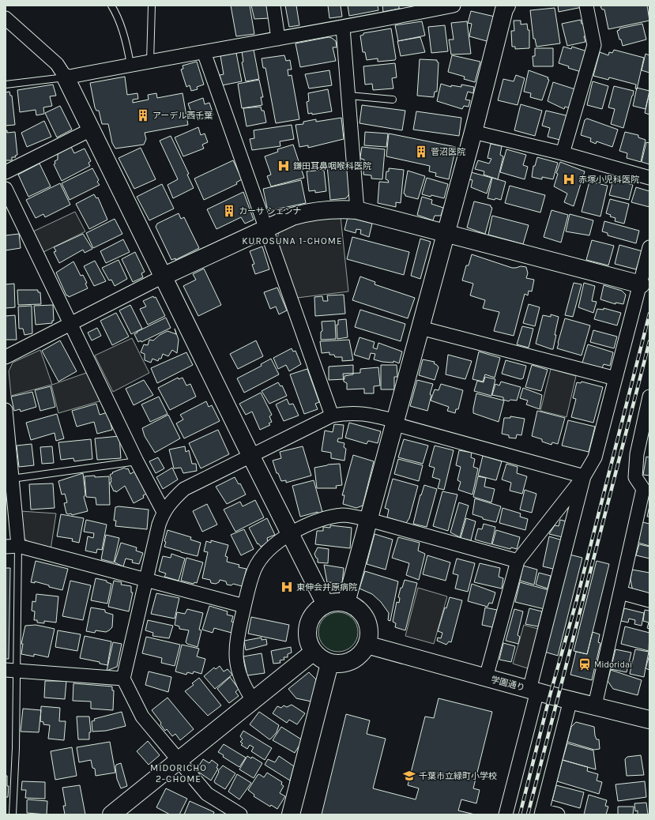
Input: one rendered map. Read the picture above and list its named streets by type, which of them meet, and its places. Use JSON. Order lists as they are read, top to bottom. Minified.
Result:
{"streets":{"street":["学園通り"]},"districts":["KUROSUNA 1-CHOME","MIDORICHO 2-CHOME"],"places":{"building":["アーデル西千葉","菅沼医院","カーサ シェンナ"],"hospital":["鎌田耳鼻咽喉科医院","赤塚小児科医院","東伸会井原病院"],"station":["Midoridai"],"school or university":["千葉市立緑町小学校"]}}
